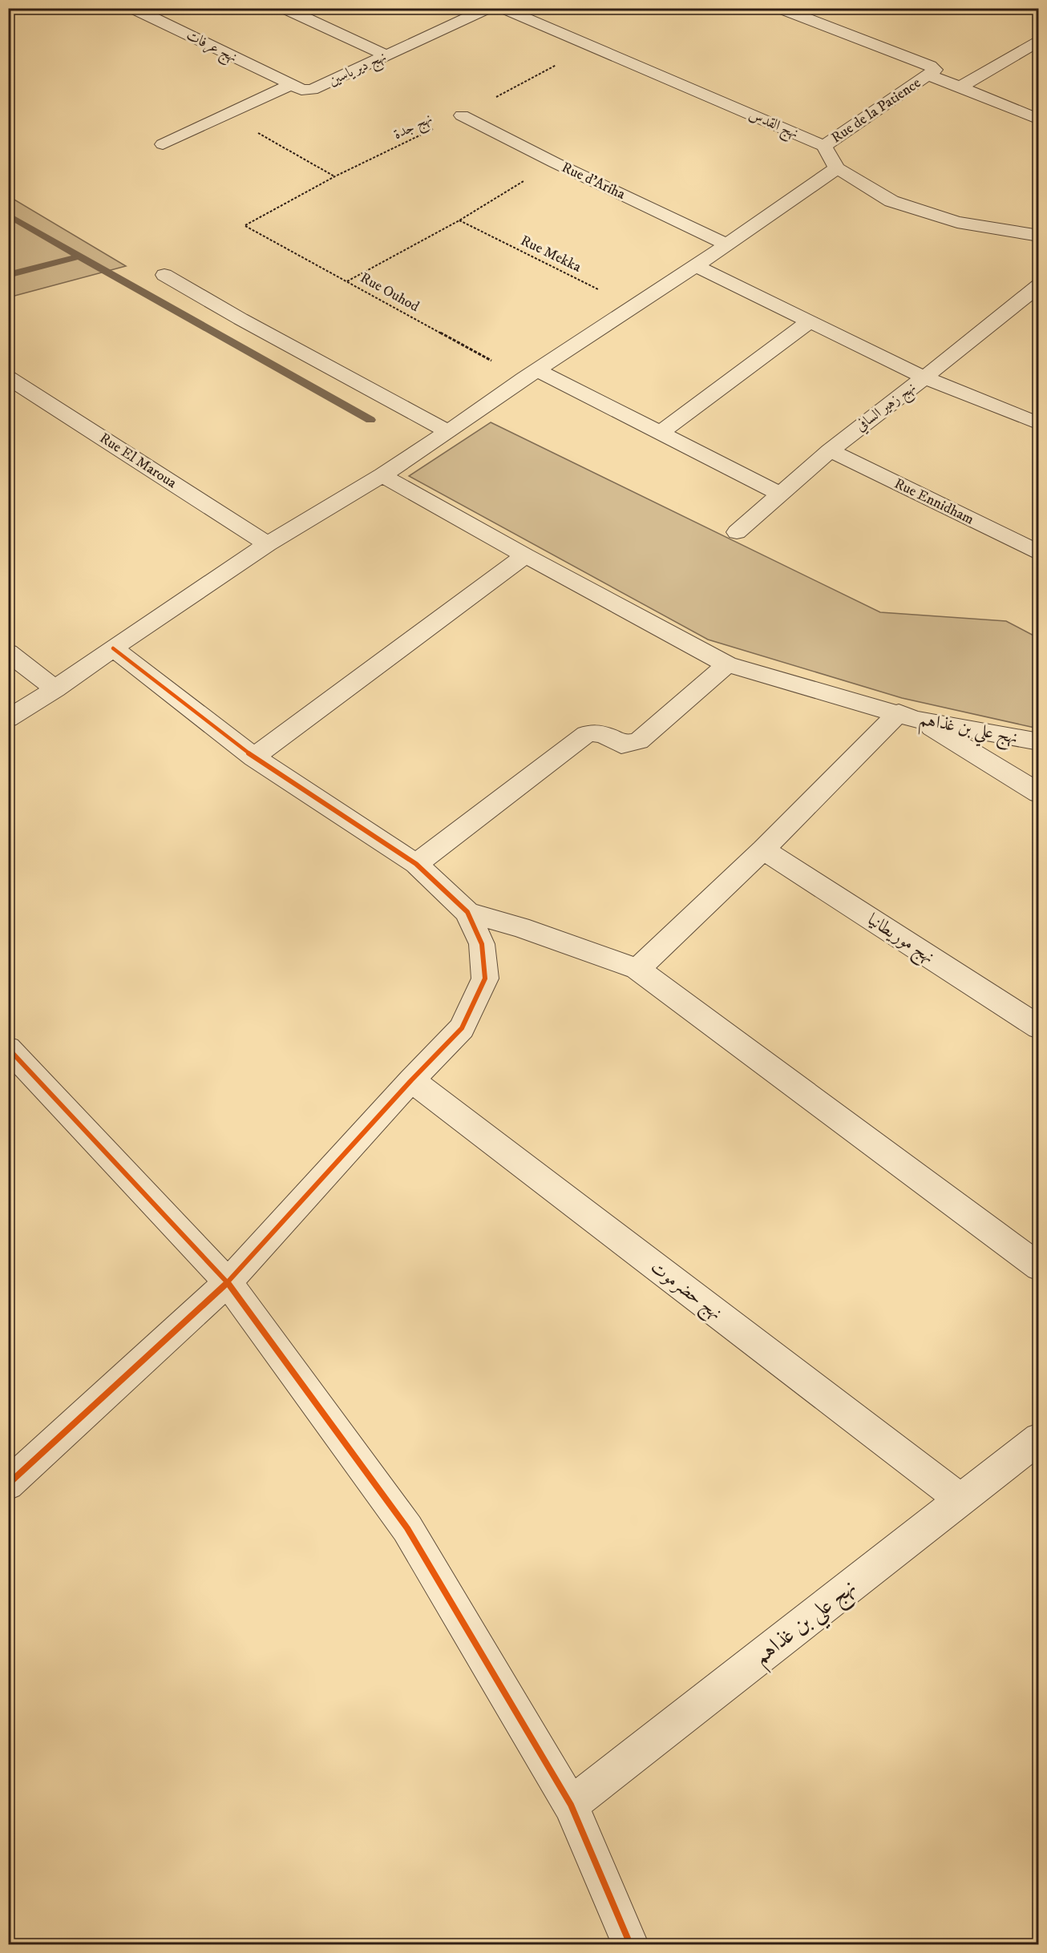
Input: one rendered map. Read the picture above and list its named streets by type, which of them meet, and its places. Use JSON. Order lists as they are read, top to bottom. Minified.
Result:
{"streets":{"street":["نهج عرفات","نهج دير ياسين","Rue de la Patience","نهج القدس","Rue d'Ariha","نهج زهير السافي","Rue El Maroua","Rue Ennidham","نهج علي بن غذاهم","نهج موريطانيا","نهج حضرموت"],"path":["نهج جدة","Rue Mekka","Rue Ouhod"]},"crossings":[["نهج عرفات","نهج دير ياسين"],["Rue de la Patience","نهج القدس"],["نهج القدس","نهج جدة"],["نهج جدة","Rue d'Ariha"],["نهج جدة","Rue Ouhod"],["نهج زهير السافي","Rue Ennidham"],["نهج علي بن غذاهم","نهج حضرموت"]]}
